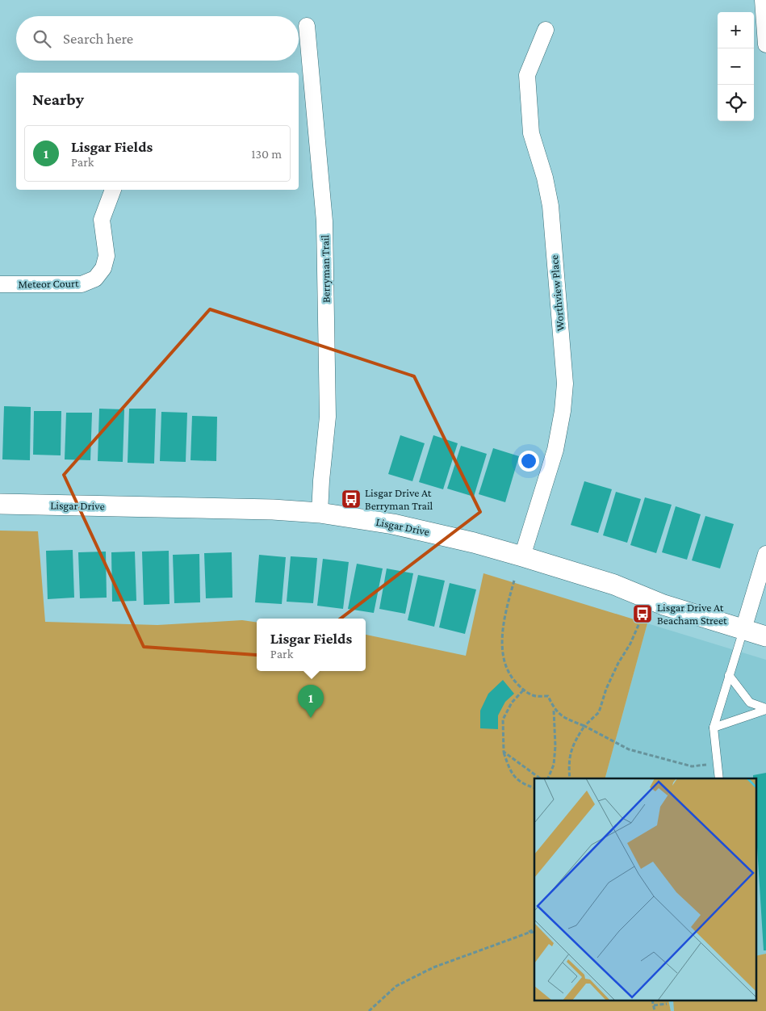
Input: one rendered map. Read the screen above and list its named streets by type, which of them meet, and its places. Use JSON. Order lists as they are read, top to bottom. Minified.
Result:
{"streets":{"street":["Berryman Trail","Meteor Court","Worthview Place","Lisgar Drive"]},"crossings":[["Berryman Trail","Lisgar Drive"],["Worthview Place","Lisgar Drive"]],"places":{"bus stop":["Lisgar Drive At Berryman Trail","Lisgar Drive At Beacham Street"]},"page":{"map_buttons":["+","−"],"search":"Search here","heading":"Nearby","list":[{"mark":"1","name":"Lisgar Fields","note":"Park","value":"130 m"}],"popup":["Lisgar Fields","Park"],"pins":"1"}}
